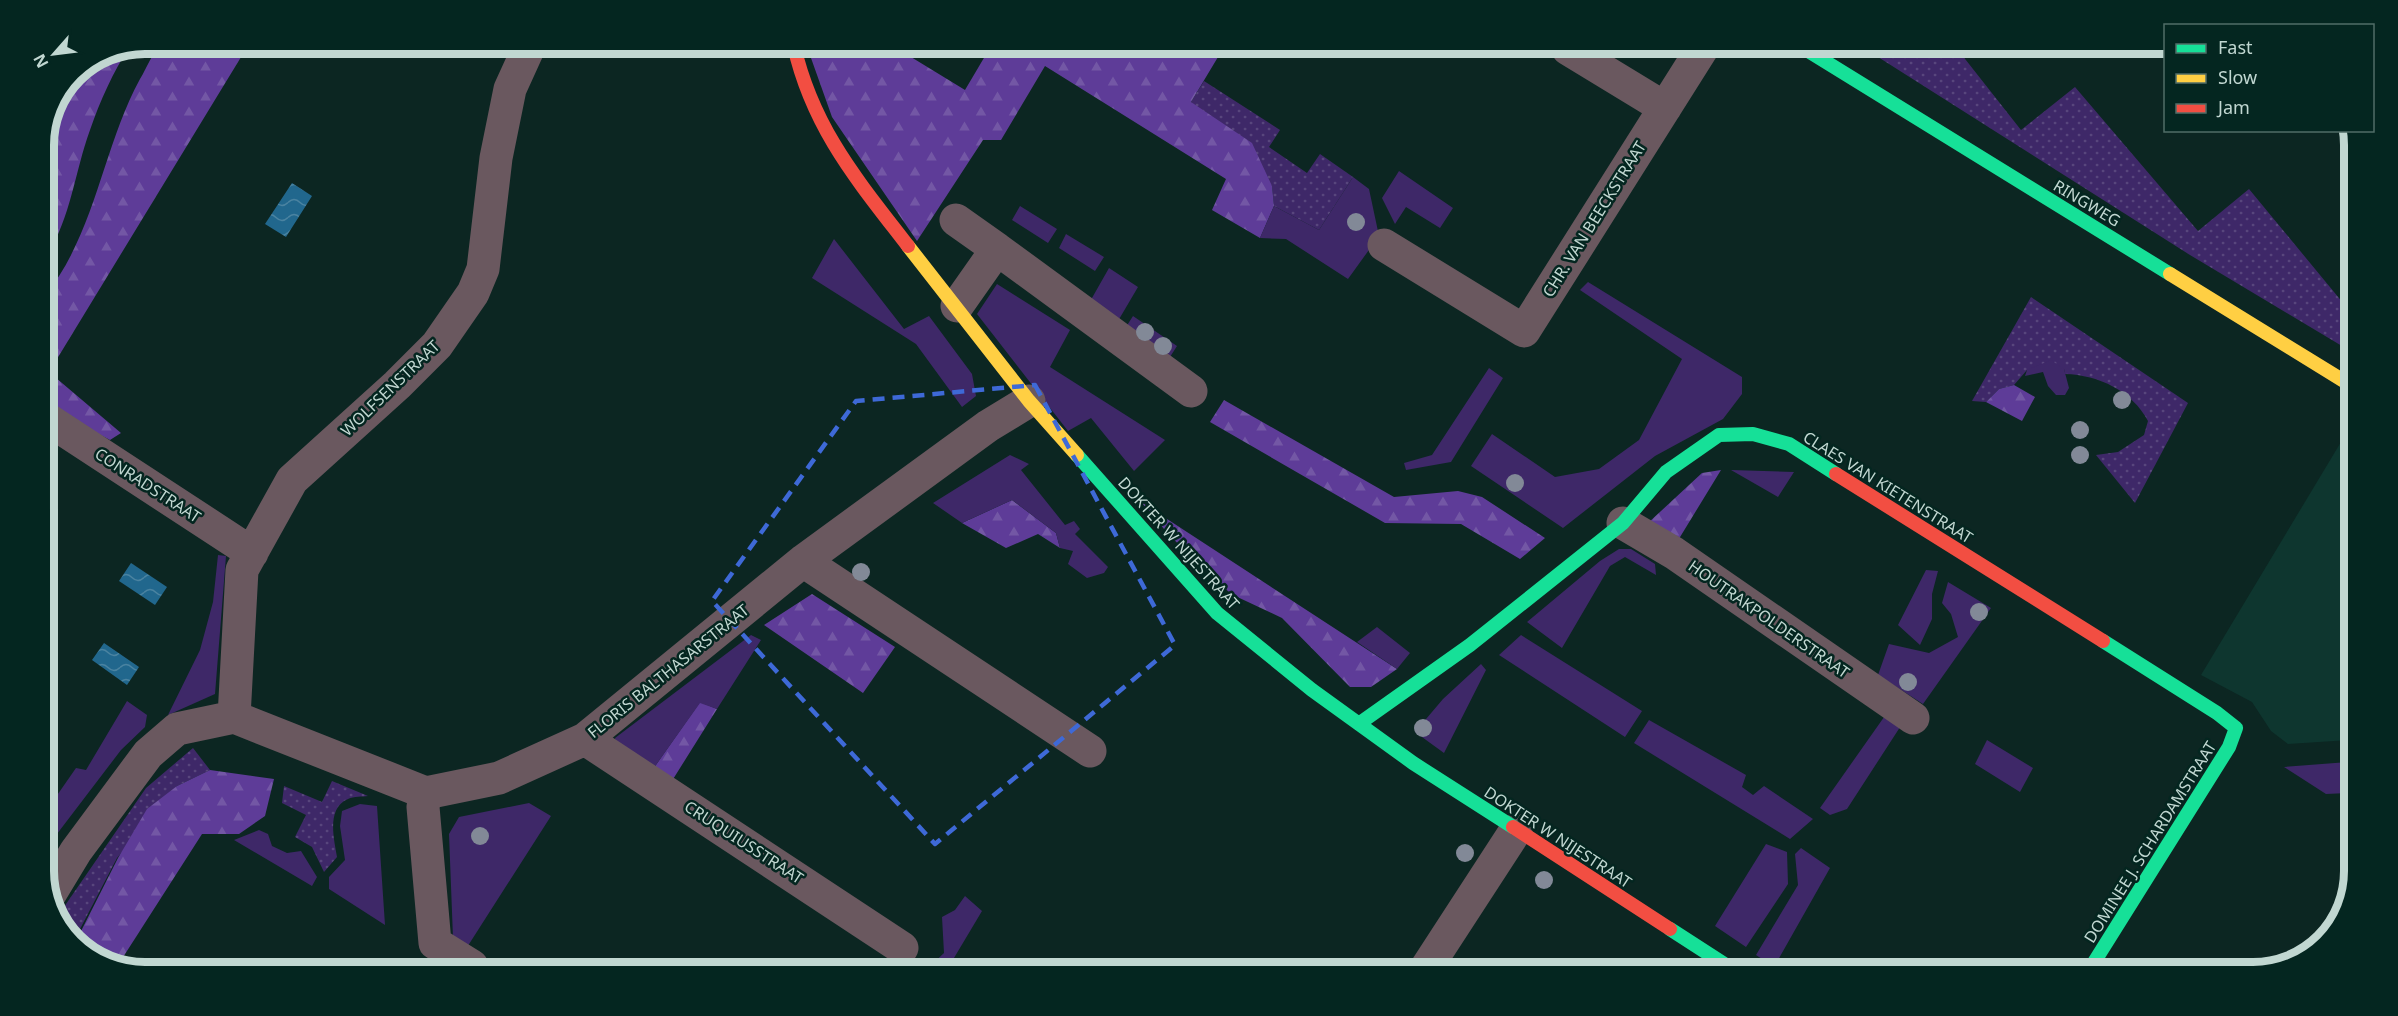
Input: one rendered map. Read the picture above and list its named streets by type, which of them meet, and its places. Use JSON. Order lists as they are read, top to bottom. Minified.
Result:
{"streets":{"street":["RINGWEG","CHR. VAN BEECKSTRAAT","WOLFSENSTRAAT","CONRADSTRAAT","CLAES VAN KIETENSTRAAT","DOKTER W NIJESTRAAT","HOUTRAKPOLDERSTRAAT","FLORIS BALTHASARSTRAAT","CRUQUIUSSTRAAT","DOMINEE J. SCHARDAMSTRAAT"]},"crossings":[["WOLFSENSTRAAT","CONRADSTRAAT"],["CLAES VAN KIETENSTRAAT","DOKTER W NIJESTRAAT"],["CLAES VAN KIETENSTRAAT","HOUTRAKPOLDERSTRAAT"],["CLAES VAN KIETENSTRAAT","DOMINEE J. SCHARDAMSTRAAT"],["DOKTER W NIJESTRAAT","FLORIS BALTHASARSTRAAT"],["FLORIS BALTHASARSTRAAT","CRUQUIUSSTRAAT"]],"legend":["Fast","Slow","Jam"],"north":"bottom left"}
